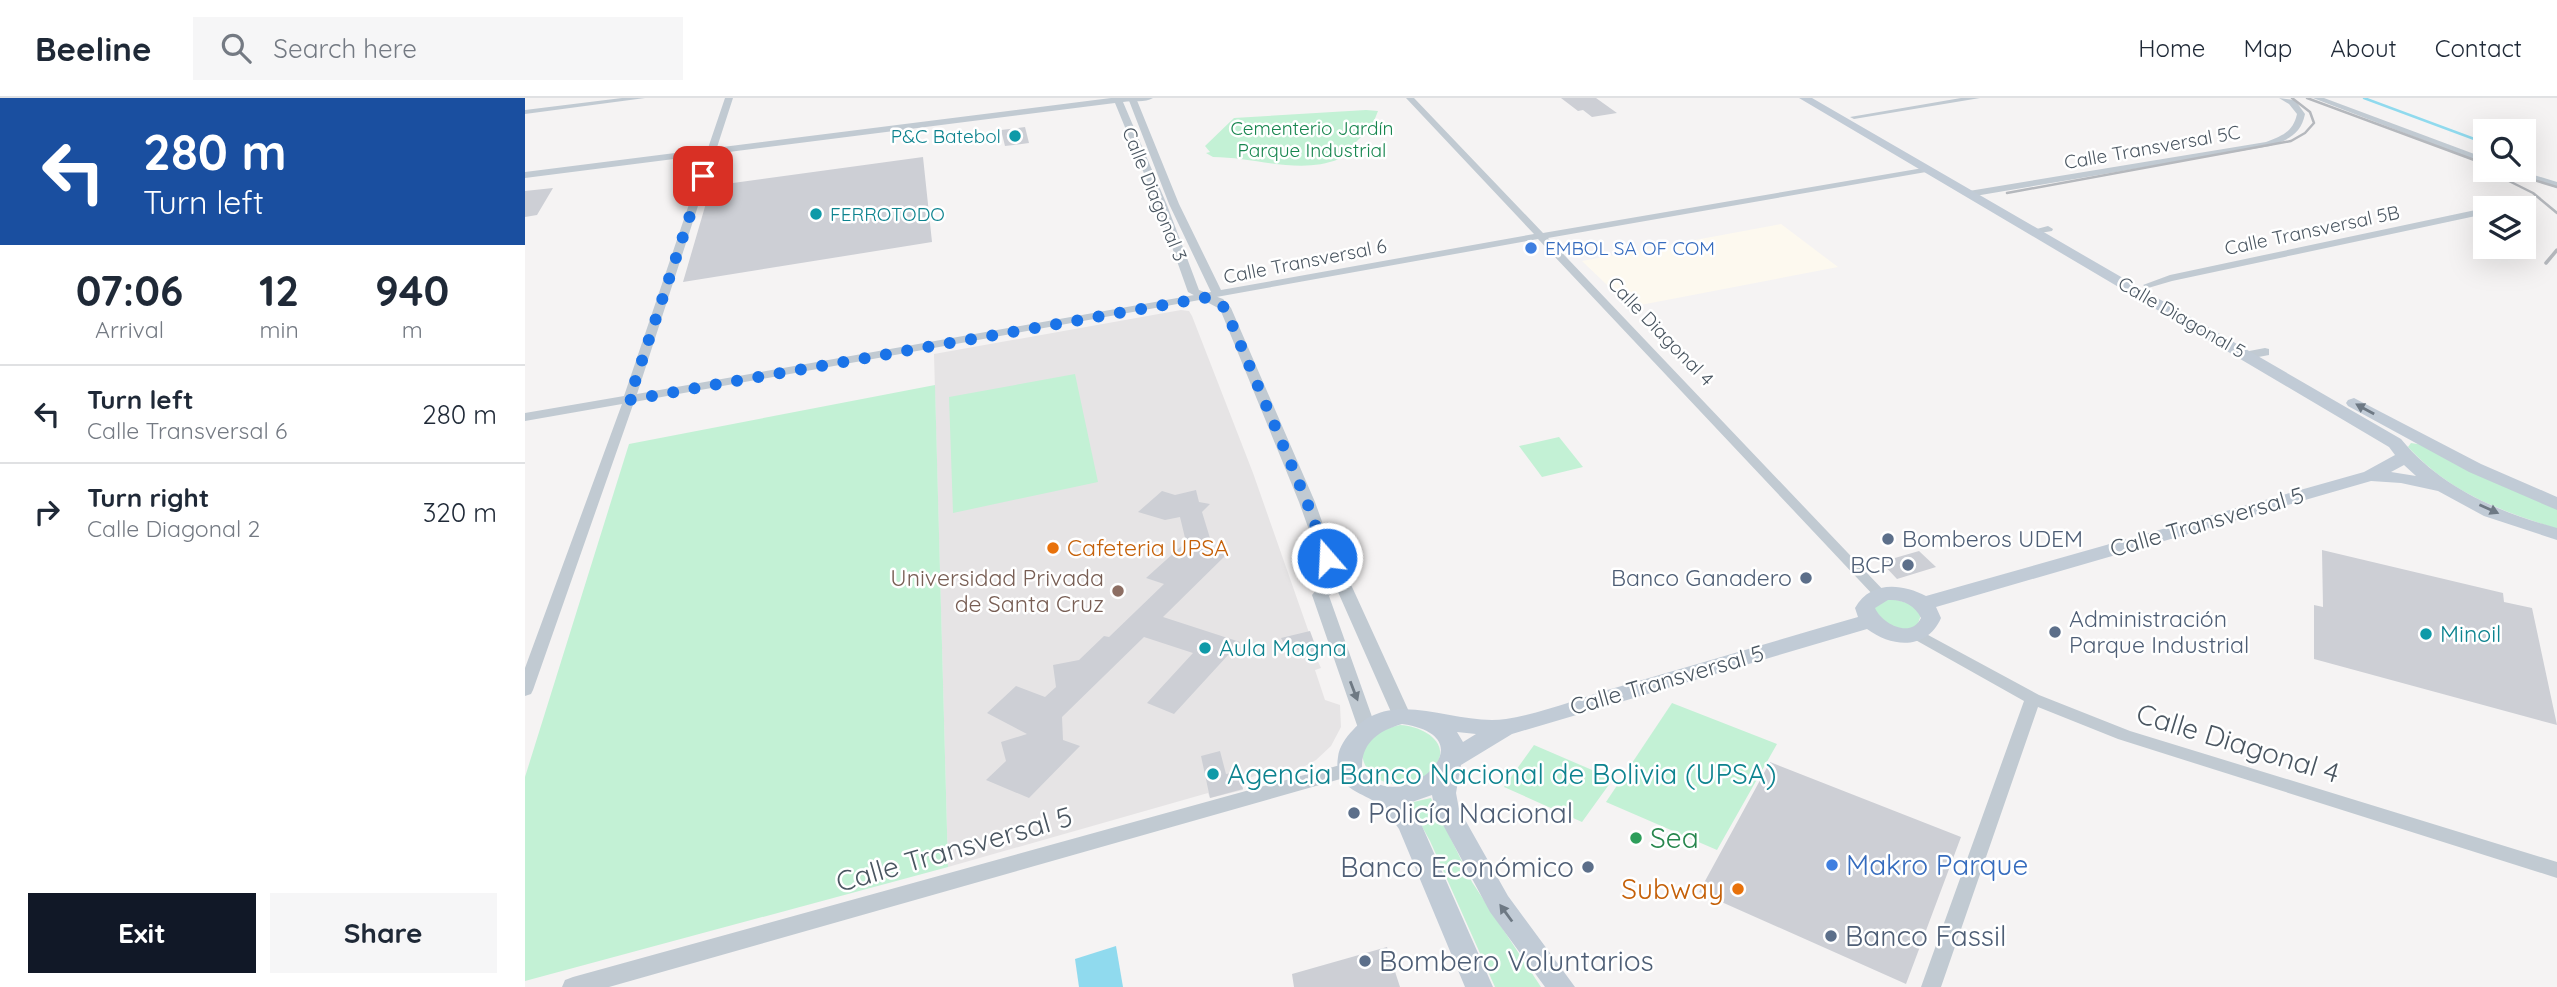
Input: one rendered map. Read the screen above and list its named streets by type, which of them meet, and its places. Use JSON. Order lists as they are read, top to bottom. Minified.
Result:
{"streets":{"main road":["Calle Diagonal 5","Calle Transversal 5"],"street":["Calle Transversal 5C","Calle Diagonal 3","Calle Transversal 5B","Calle Transversal 6","Calle Diagonal 4"]},"crossings":[["Calle Transversal 5C","Calle Diagonal 5"],["Calle Diagonal 3","Calle Transversal 6"],["Calle Diagonal 3","Calle Transversal 5"],["Calle Transversal 5B","Calle Diagonal 5"],["Calle Transversal 6","Calle Diagonal 5"],["Calle Transversal 6","Calle Diagonal 4"],["Calle Diagonal 5","Calle Transversal 5"],["Calle Diagonal 4","Calle Transversal 5"]],"parks":["Cementerio Jardín Parque Industrial"],"places":["P&C Batebol","FERROTODO","EMBOL SA OF COM","Bomberos UDEM","Cafeteria UPSA","BCP","Banco Ganadero","Universidad Privada de Santa Cruz","Administración Parque Industrial","Minoil","Aula Magna","Agencia Banco Nacional de Bolivia (UPSA)","Policía Nacional","Sea","Makro Parque","Banco Económico","Subway","Banco Fassil","Bombero Voluntarios"],"page":{"header":"Beeline","search":"Search here","nav":["Home","Map","About","Contact"],"turn":["280 m","Turn left"],"eta":["07:06","Arrival","12","min","940","m"],"list":[{"name":"Turn left","note":"Calle Transversal 6","value":"280 m"},{"name":"Turn right","note":"Calle Diagonal 2","value":"320 m"}],"buttons":["Exit","Share"]}}
